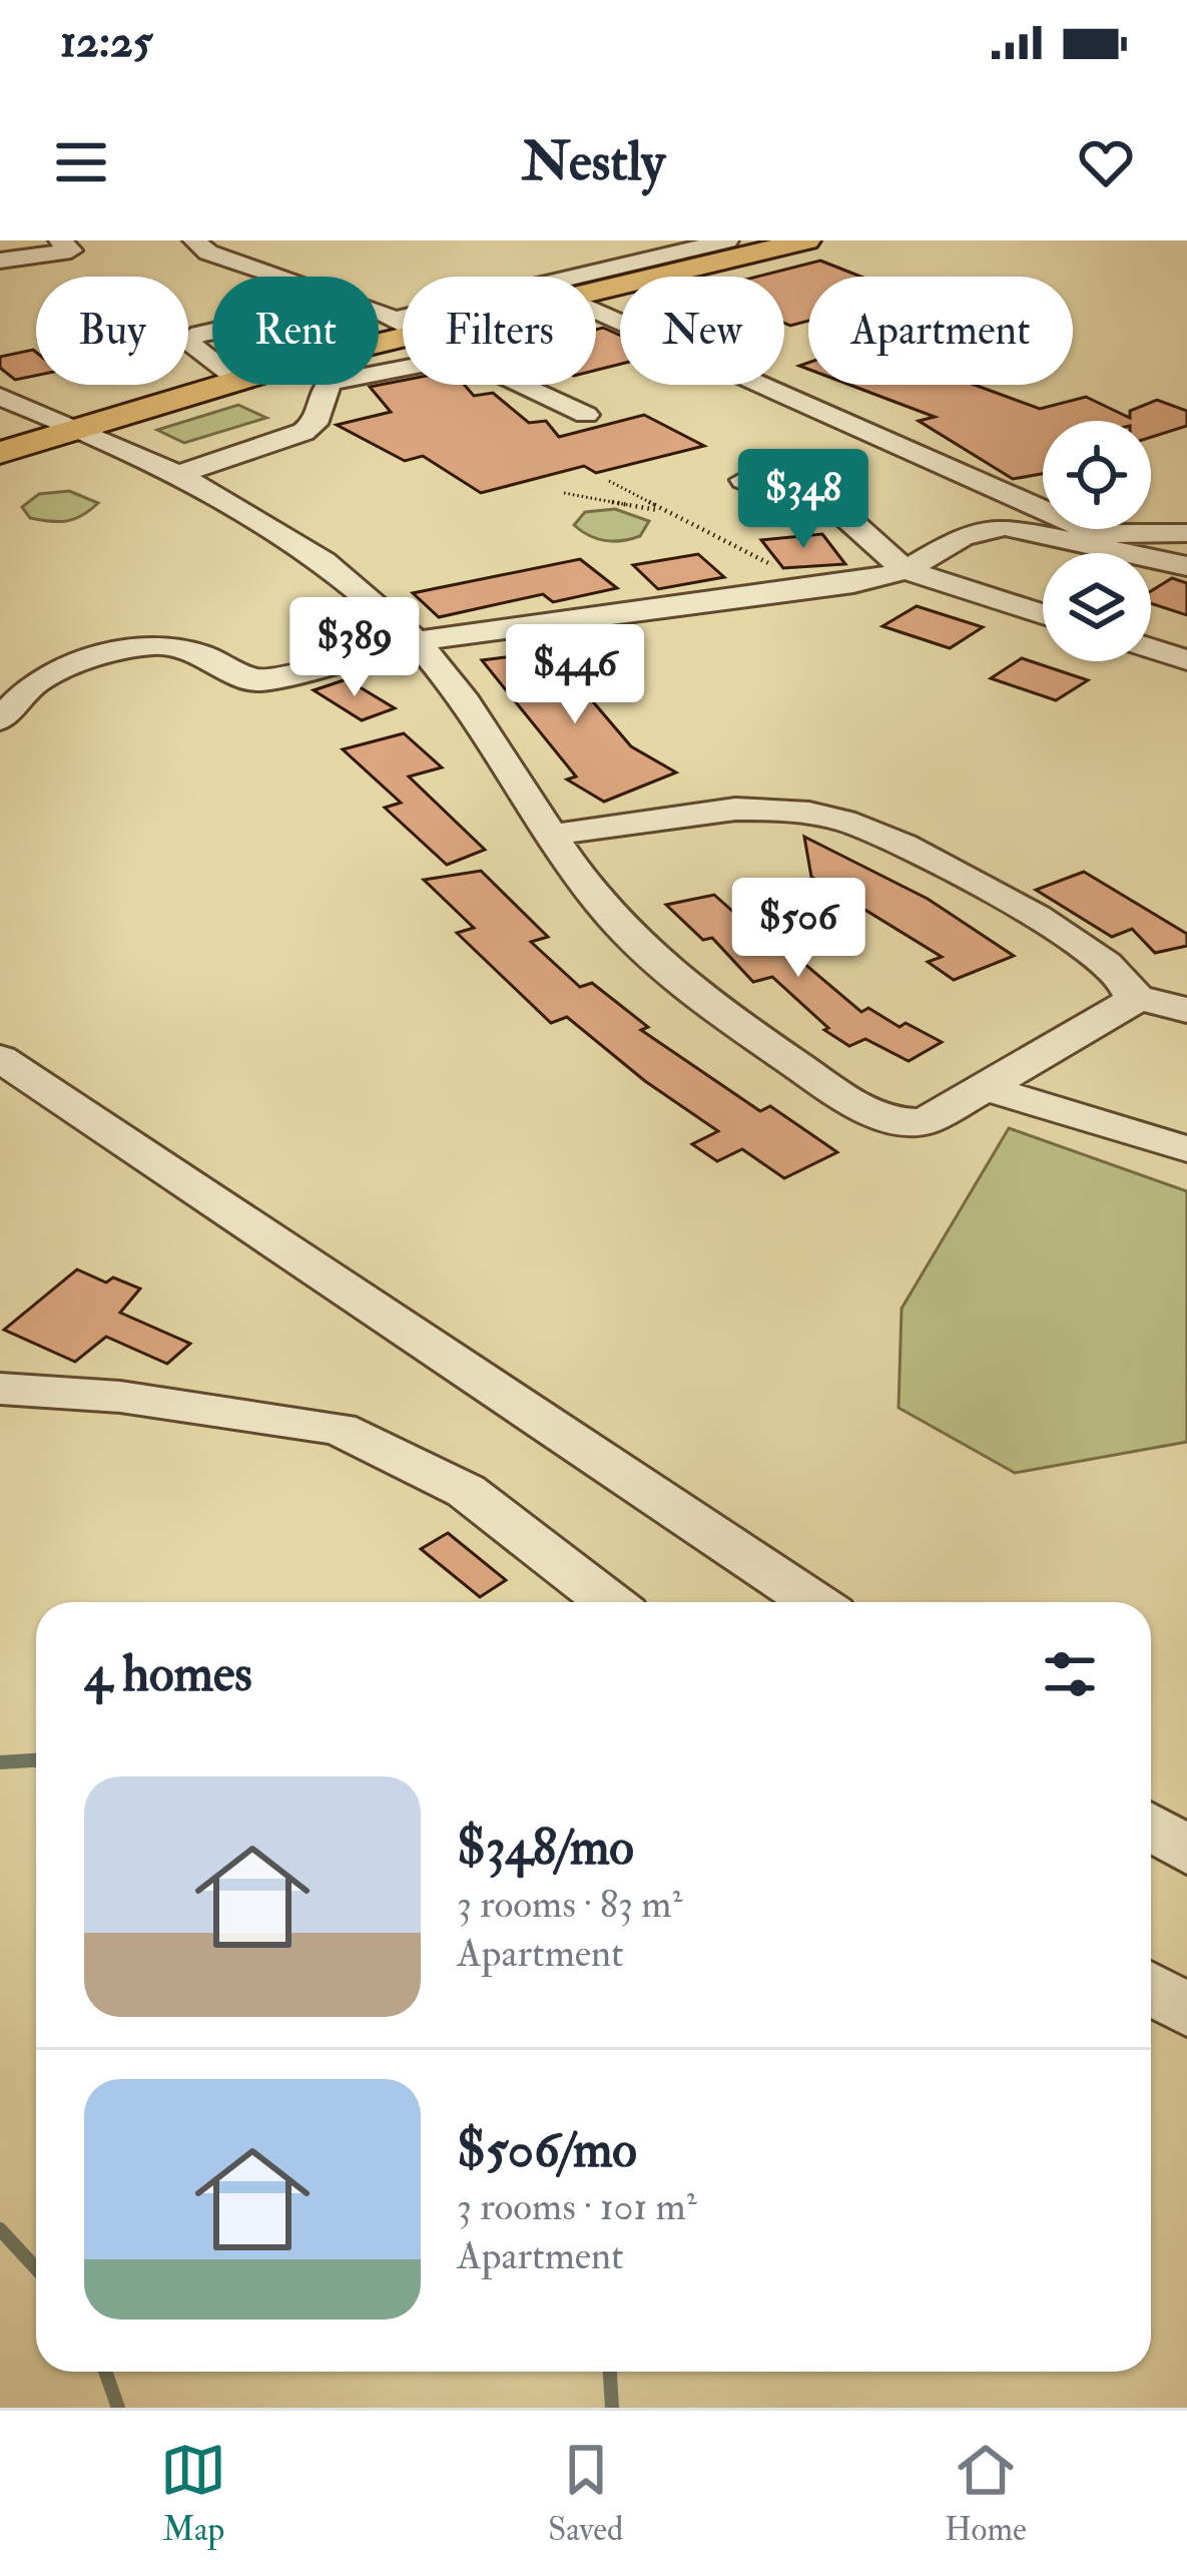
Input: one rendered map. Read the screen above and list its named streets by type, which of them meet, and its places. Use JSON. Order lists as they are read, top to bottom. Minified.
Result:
{"page":{"status":"12:25","header":"Nestly","chip":["Buy","Rent","Filters","New","Apartment"],"price":["$348","$389","$446","$506"],"heading":"4 homes","list":[{"name":"$348/mo","note":"3 rooms · 83 m² · Apartment"},{"name":"$506/mo","note":"3 rooms · 101 m² · Apartment"}],"tabs":["Map","Saved","Home"]}}
